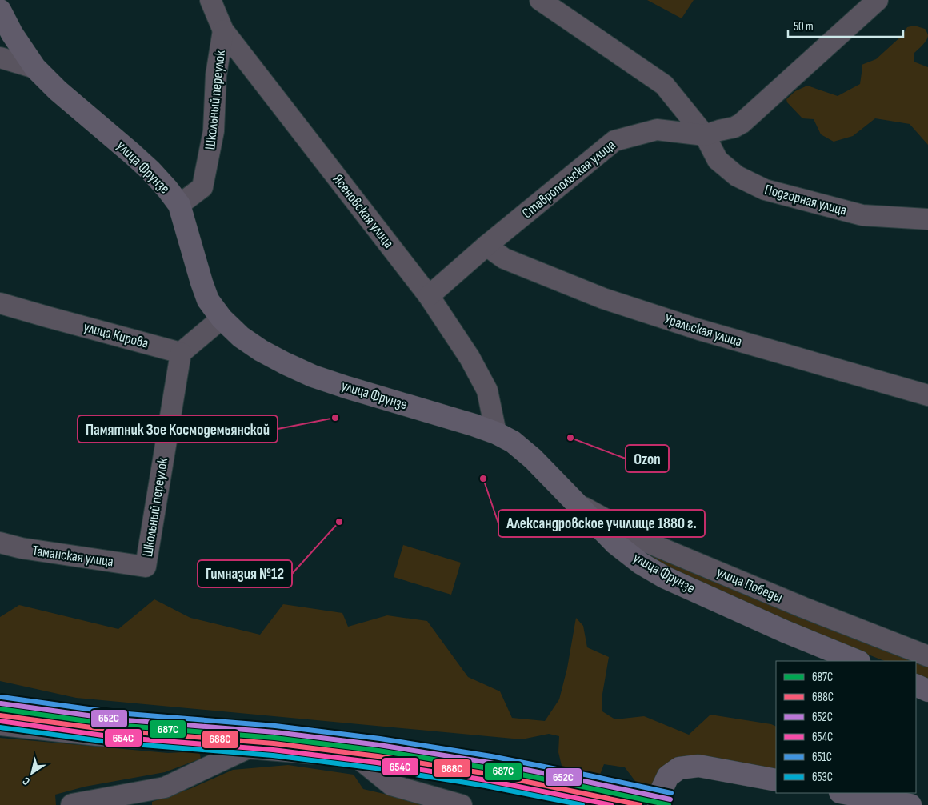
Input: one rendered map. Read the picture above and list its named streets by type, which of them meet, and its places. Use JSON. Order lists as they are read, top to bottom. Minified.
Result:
{"streets":{"main road":["улица Фрунзе"],"street":["Школьный переулок","Ставропольская улица","Подгорная улица","Ясеновская улица","Уральская улица","улица Кирова","Таманская улица","улица Победы"]},"crossings":[["Школьный переулок","улица Фрунзе"],["Школьный переулок","Ясеновская улица"],["Школьный переулок","улица Кирова"],["Школьный переулок","Таманская улица"],["улица Фрунзе","Ясеновская улица"],["улица Фрунзе","улица Победы"],["Ставропольская улица","Подгорная улица"],["Ставропольская улица","Ясеновская улица"],["Ставропольская улица","Уральская улица"]],"places":["Памятник Зое Космодемьянской","Ozon","Александровское училище 1880 г.","Гимназия №12"],"lines":["transit line 651С","transit line 652С","transit line 687С","transit line 688С","transit line 654С","transit line 653С"],"legend":["687С","688С","652С","654С","651С","653С"],"scale_bar":"50 m","north":"bottom left"}
